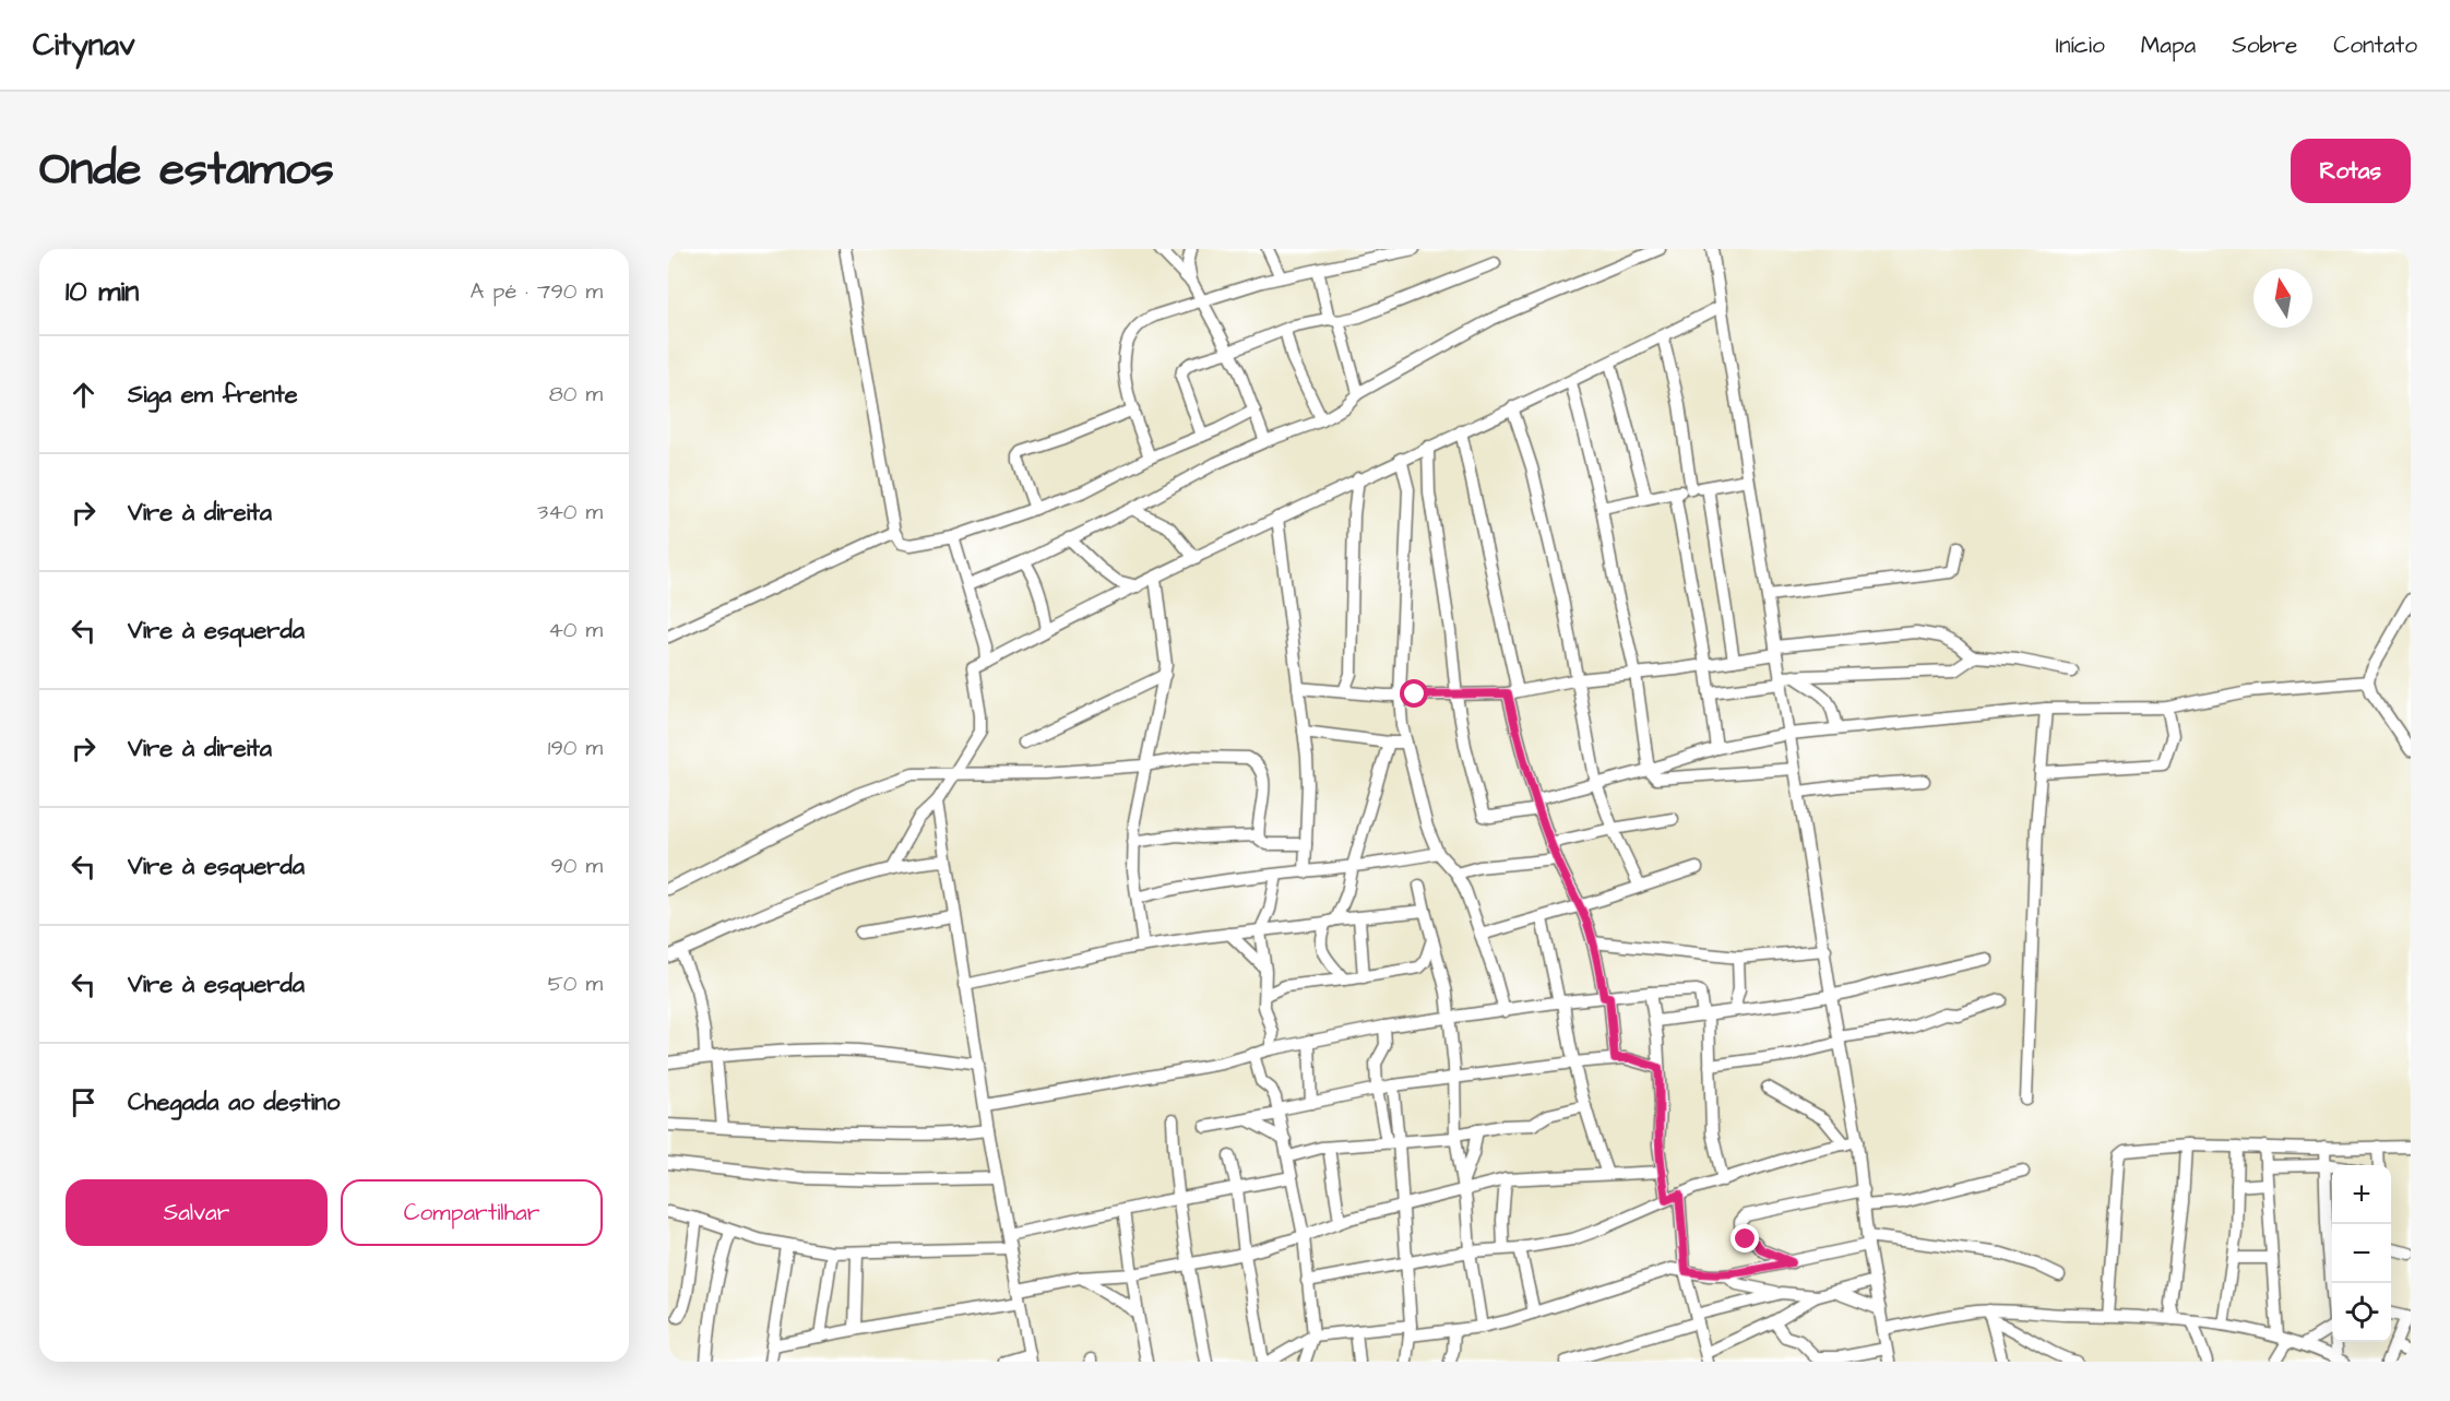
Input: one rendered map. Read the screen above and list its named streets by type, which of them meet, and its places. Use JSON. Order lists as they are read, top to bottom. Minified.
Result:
{"north":"top","page":{"header":"Citynav","nav":["Início","Mapa","Sobre","Contato"],"title":"Onde estamos","buttons":["Rotas",["Salvar","Compartilhar"]],"heading":["10 min","A pé · 790 m"],"list":[["Siga em frente","80 m"],["Vire à direita","340 m"],["Vire à esquerda","40 m"],["Vire à direita","190 m"],["Vire à esquerda","90 m"],["Vire à esquerda","50 m"],"Chegada ao destino"],"map_buttons":["+","−"]}}
